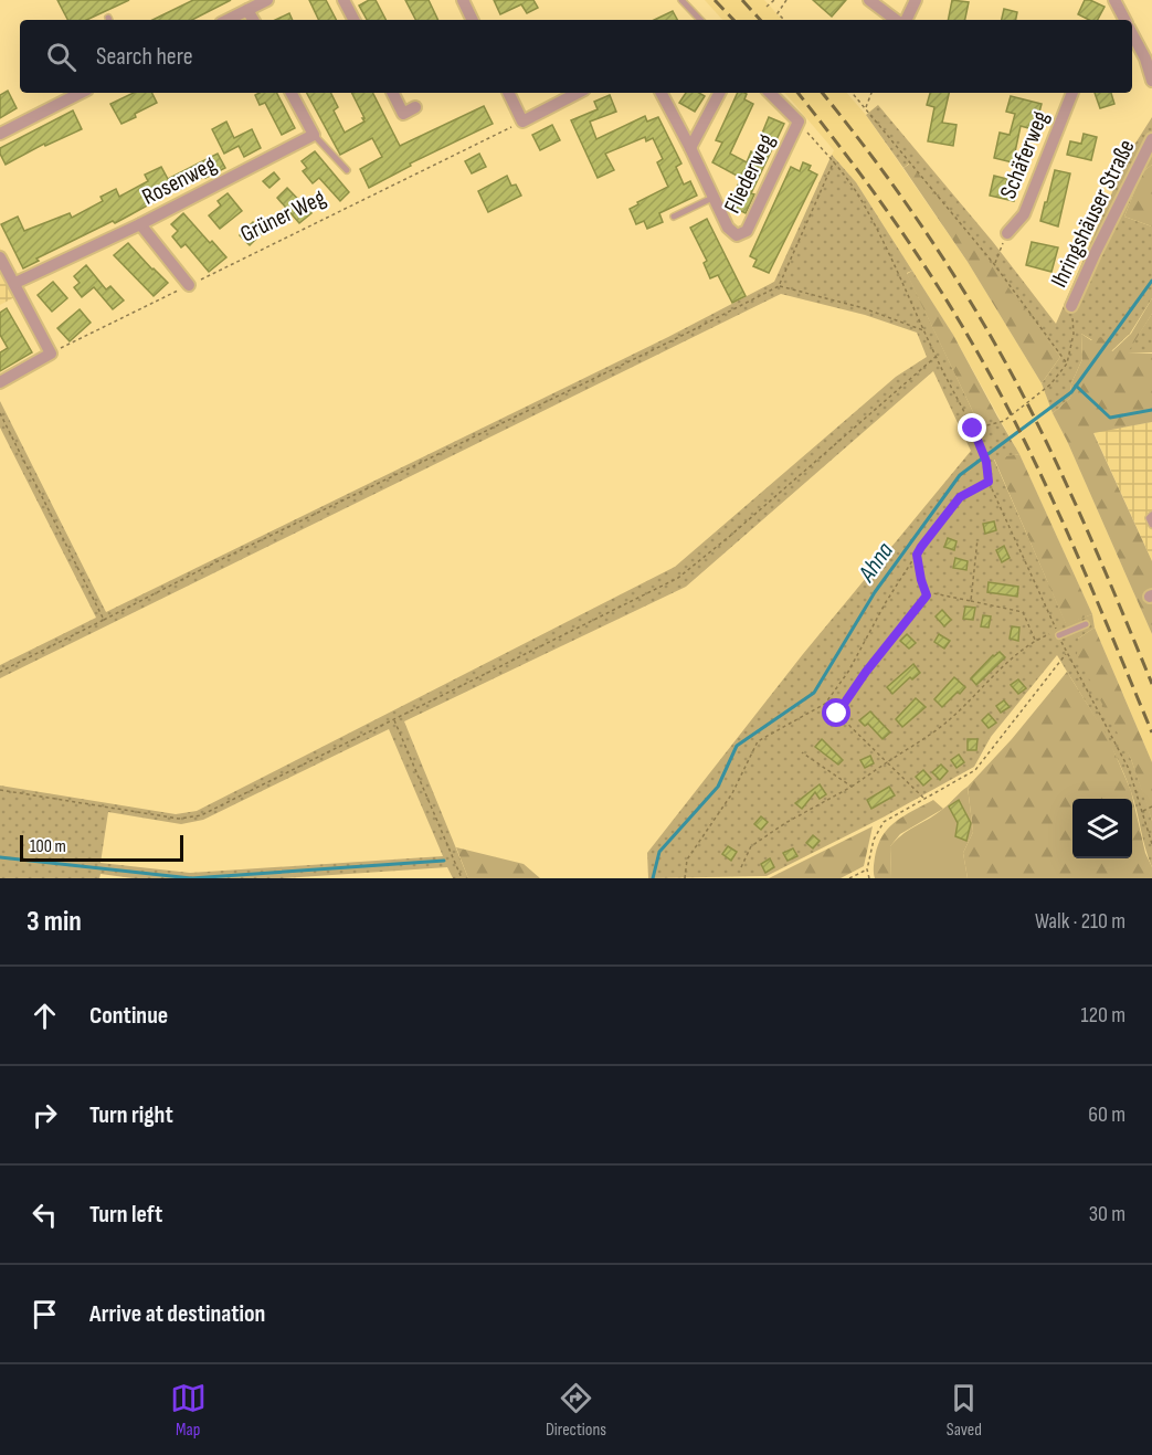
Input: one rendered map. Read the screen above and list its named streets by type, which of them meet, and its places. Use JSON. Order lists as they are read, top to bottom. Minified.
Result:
{"streets":{"street":["Schäferweg","Fliederweg","Rosenweg","Ihringshäuser Straße"],"path":["Grüner Weg"]},"water":["Ahna"],"scale_bar":"100 m","page":{"search":"Search here","scale":"100 m","heading":["3 min","Walk · 210 m"],"list":[["Continue","120 m"],["Turn right","60 m"],["Turn left","30 m"],"Arrive at destination"],"nav":["Map","Directions","Saved"]}}
